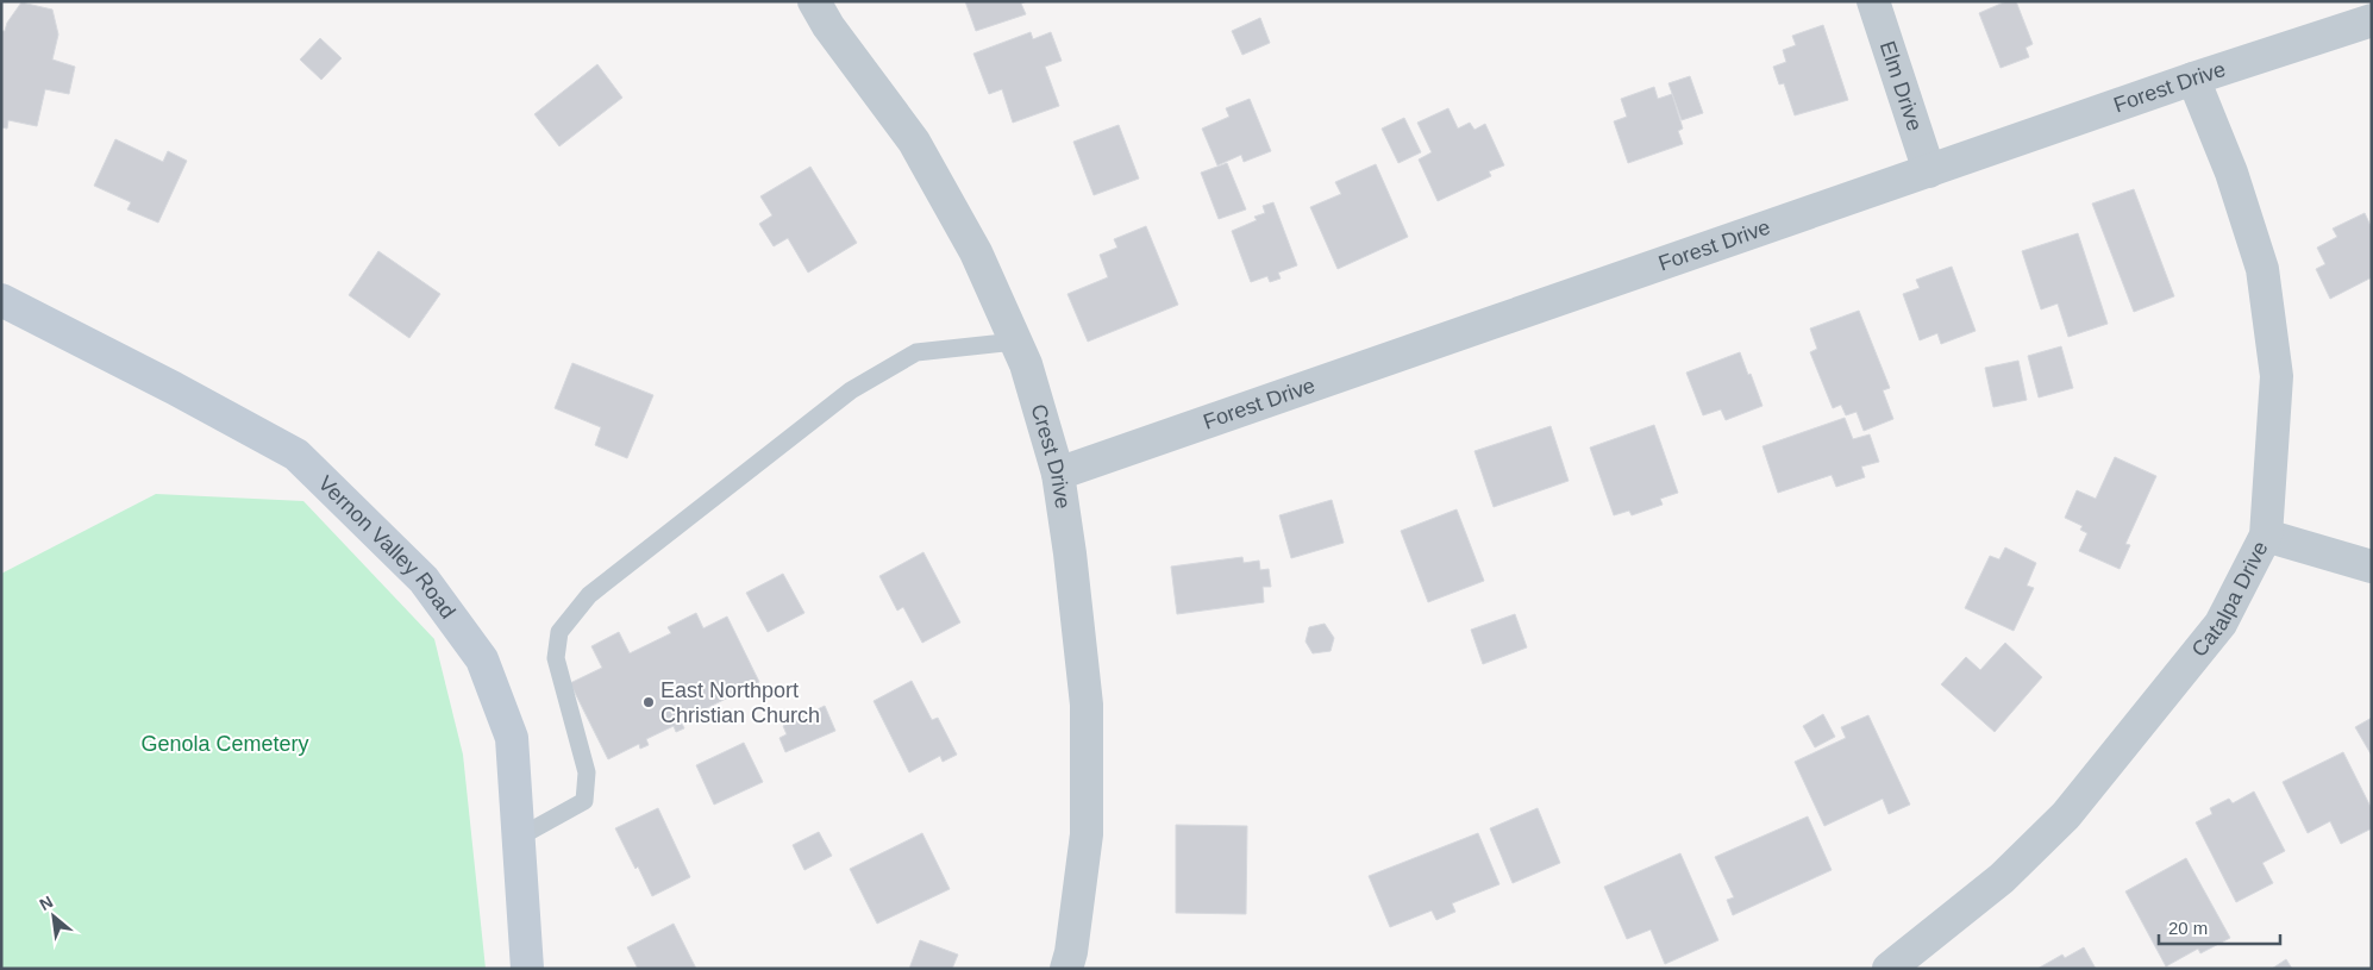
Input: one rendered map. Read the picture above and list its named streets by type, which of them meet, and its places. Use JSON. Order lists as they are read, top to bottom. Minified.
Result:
{"streets":{"main road":["Vernon Valley Road"],"street":["Elm Drive","Forest Drive","Crest Drive","Catalpa Drive"]},"crossings":[["Elm Drive","Forest Drive"],["Forest Drive","Crest Drive"],["Forest Drive","Catalpa Drive"]],"parks":["Genola Cemetery"],"places":["East Northport Christian Church"],"scale_bar":"20 m","north":"top left"}
